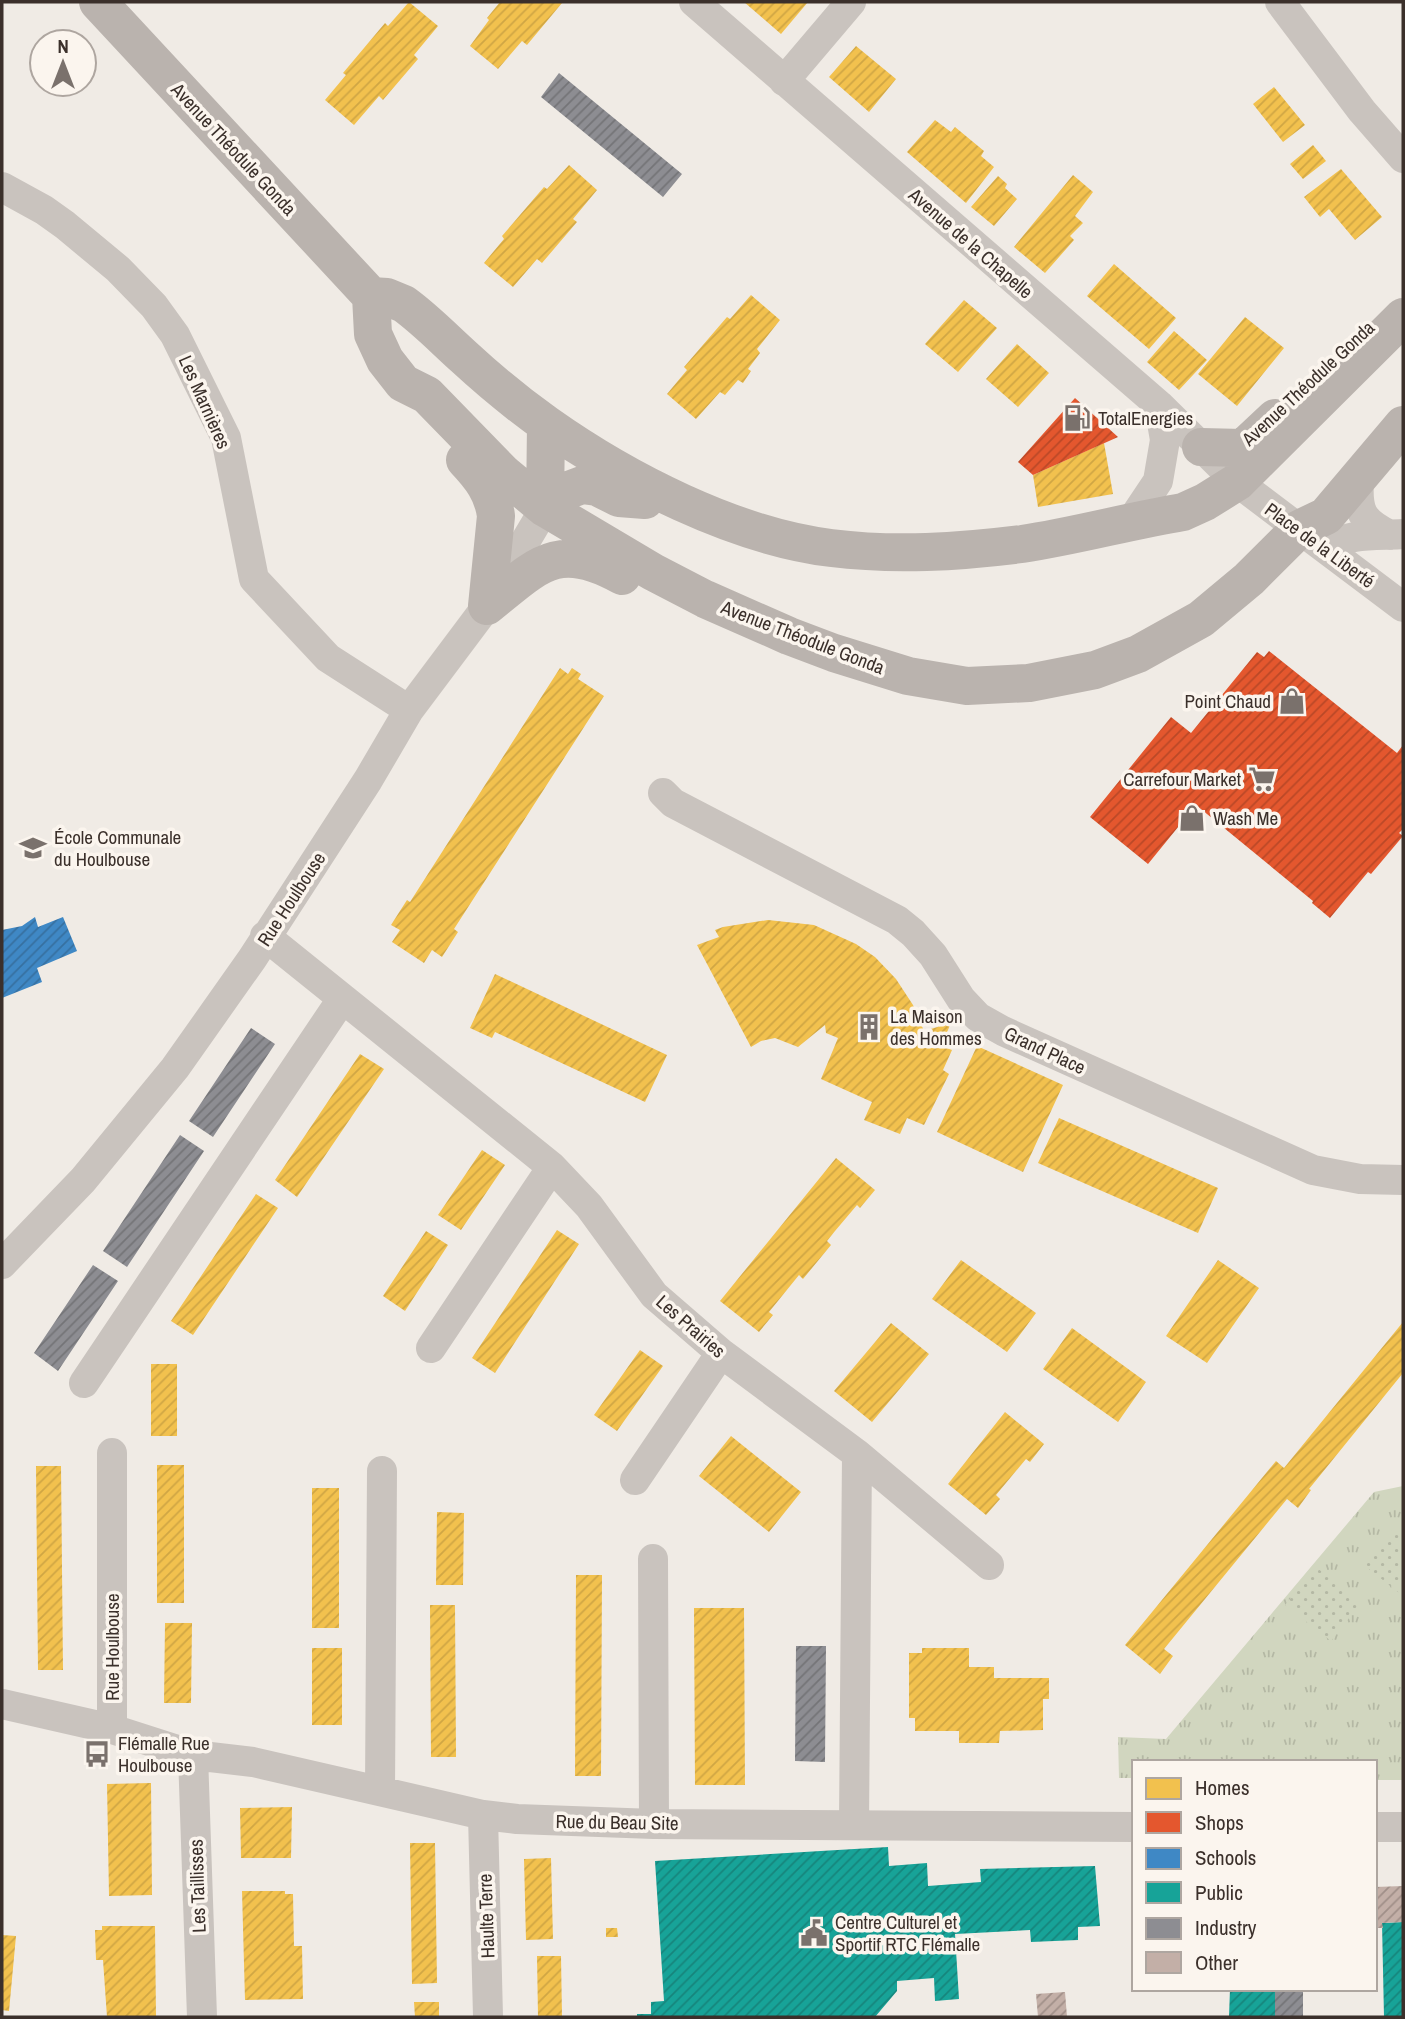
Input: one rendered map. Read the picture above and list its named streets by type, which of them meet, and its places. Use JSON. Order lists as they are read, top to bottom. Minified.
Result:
{"streets":{"main road":["Avenue Théodule Gonda"],"street":["Avenue de la Chapelle","Les Marnières","Place de la Liberté","Rue Houlbouse","Grand Place","Les Prairies","Rue du Beau Site","Les Taillisses","Haulte Terre"]},"crossings":[["Avenue Théodule Gonda","Avenue de la Chapelle"],["Avenue Théodule Gonda","Place de la Liberté"],["Avenue Théodule Gonda","Rue Houlbouse"],["Avenue de la Chapelle","Place de la Liberté"],["Les Marnières","Rue Houlbouse"],["Rue Houlbouse","Les Prairies"],["Rue Houlbouse","Rue du Beau Site"],["Rue du Beau Site","Les Taillisses"],["Rue du Beau Site","Haulte Terre"]],"places":{"fuel station":["TotalEnergies"],"shop":["Point Chaud","Wash Me"],"supermarket":["Carrefour Market"],"school or university":["École Communale du Houlbouse"],"building":["La Maison des Hommes"],"bus stop":["Flémalle Rue Houlbouse"],"public building":["Centre Culturel et Sportif RTC Flémalle"]},"legend":["Homes","Shops","Schools","Public","Industry","Other"],"north":"top"}
